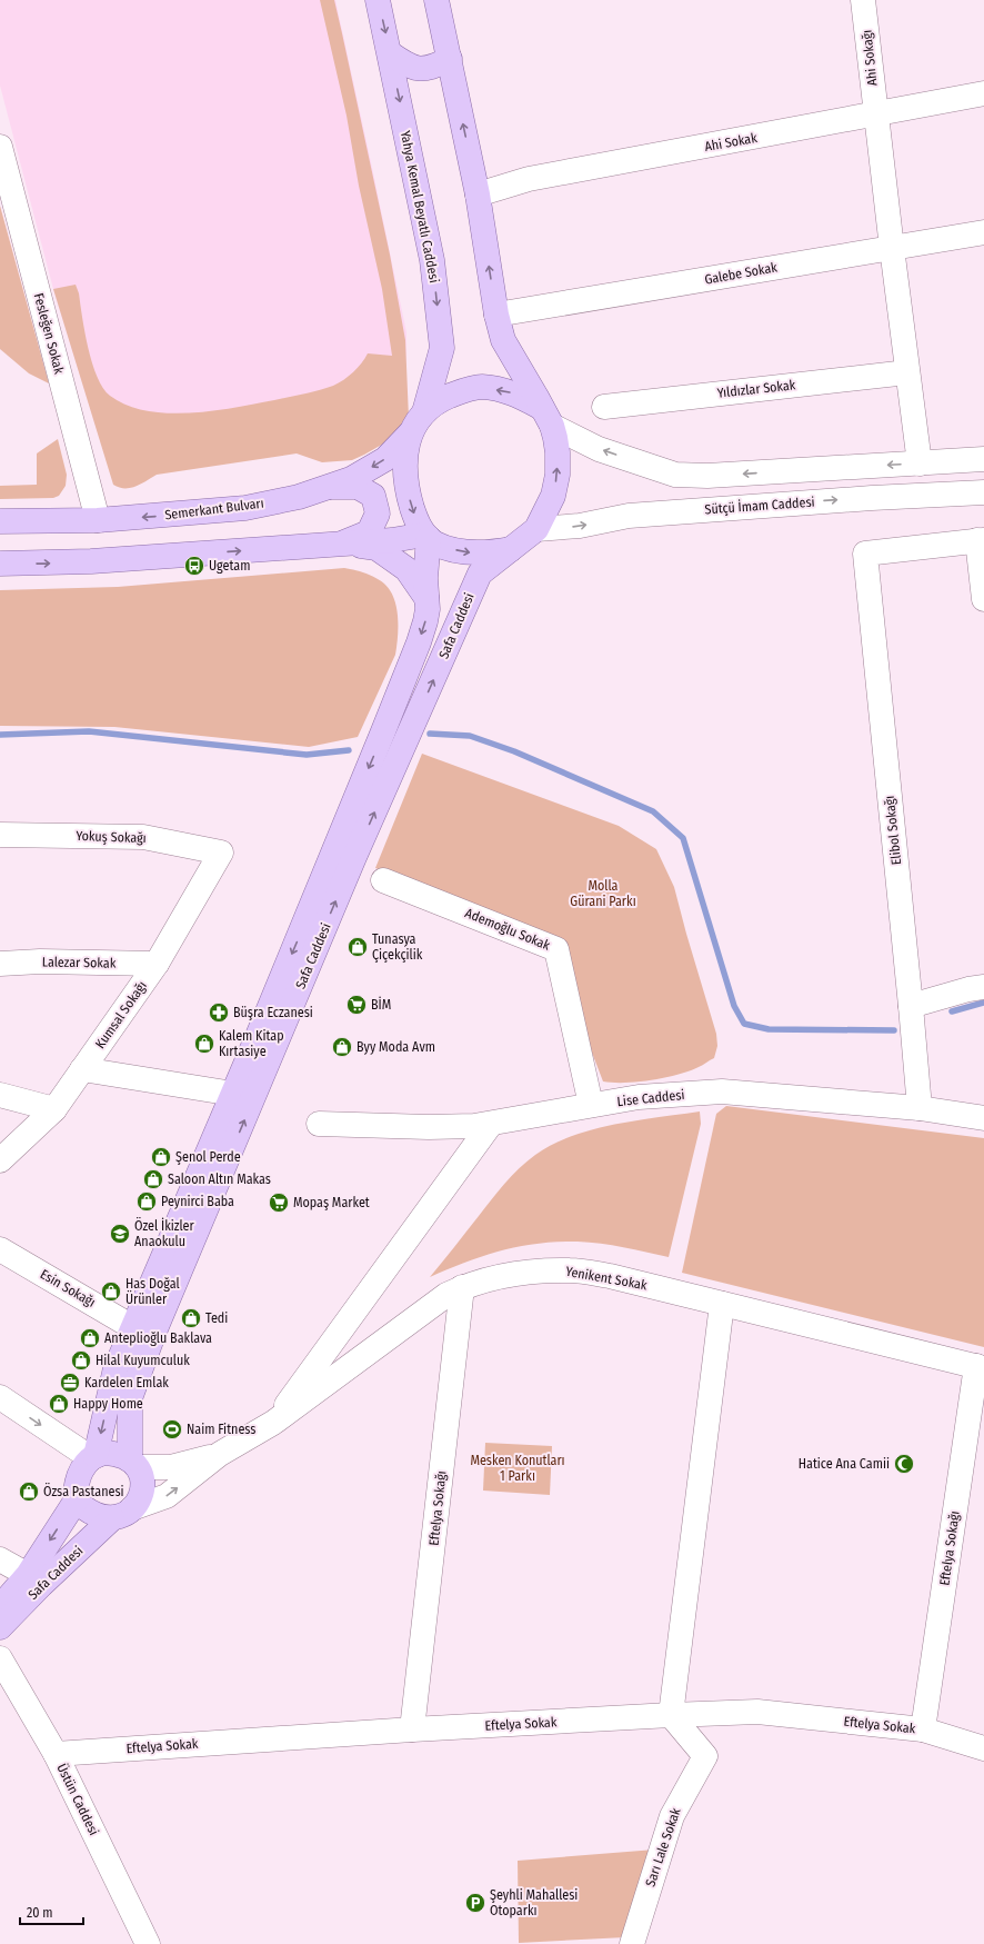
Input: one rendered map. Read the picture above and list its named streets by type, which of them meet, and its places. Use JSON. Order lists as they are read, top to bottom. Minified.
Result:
{"streets":{"main road":["Yahya Kemal Beyatlı Caddesi","Semerkant Bulvarı","Safa Caddesi"],"street":["Ahi Sokağı","Ahi Sokak","Galebe Sokak","Fesleğen Sokak","Yıldızlar Sokak","Sütçü İmam Caddesi","Elibol Sokağı","Yokuş Sokağı","Ademoğlu Sokak","Lalezar Sokak","Kumsal Sokağı","Lise Caddesi","Yenikent Sokak","Esin Sokağı","Eftelya Sokağı","Eftelya Sokak","Üstün Caddesi","Sarı Lale Sokak"]},"crossings":[["Ahi Sokağı","Ahi Sokak"],["Ahi Sokağı","Galebe Sokak"],["Ahi Sokağı","Yıldızlar Sokak"],["Fesleğen Sokak","Semerkant Bulvarı"],["Sütçü İmam Caddesi","Safa Caddesi"],["Safa Caddesi","Yenikent Sokak"],["Safa Caddesi","Esin Sokağı"],["Elibol Sokağı","Lise Caddesi"],["Yokuş Sokağı","Kumsal Sokağı"],["Ademoğlu Sokak","Lise Caddesi"],["Lalezar Sokak","Kumsal Sokağı"],["Yenikent Sokak","Eftelya Sokağı"],["Eftelya Sokağı","Eftelya Sokak"],["Eftelya Sokak","Üstün Caddesi"],["Eftelya Sokak","Sarı Lale Sokak"]],"parks":["Molla Gürani Parkı","Mesken Konutları 1 Parkı"],"places":{"bus stop":["Ugetam"],"shop":["Tunasya Çiçekçilik","Kalem Kitap Kırtasiye","Byy Moda Avm","Şenol Perde","Saloon Altın Makas","Peynirci Baba","Has Doğal Ürünler","Tedi","Anteplioğlu Baklava","Hilal Kuyumculuk","Happy Home","Özsa Pastanesi"],"supermarket":["BİM","Mopaş Market"],"pharmacy":["Büşra Eczanesi"],"school or university":["Özel İkizler Anaokulu"],"office":["Kardelen Emlak"],"sports":["Naim Fitness"],"mosque":["Hatice Ana Camii"],"parking":["Şeyhli Mahallesi Otoparkı"]},"scale_bar":"20 m"}
